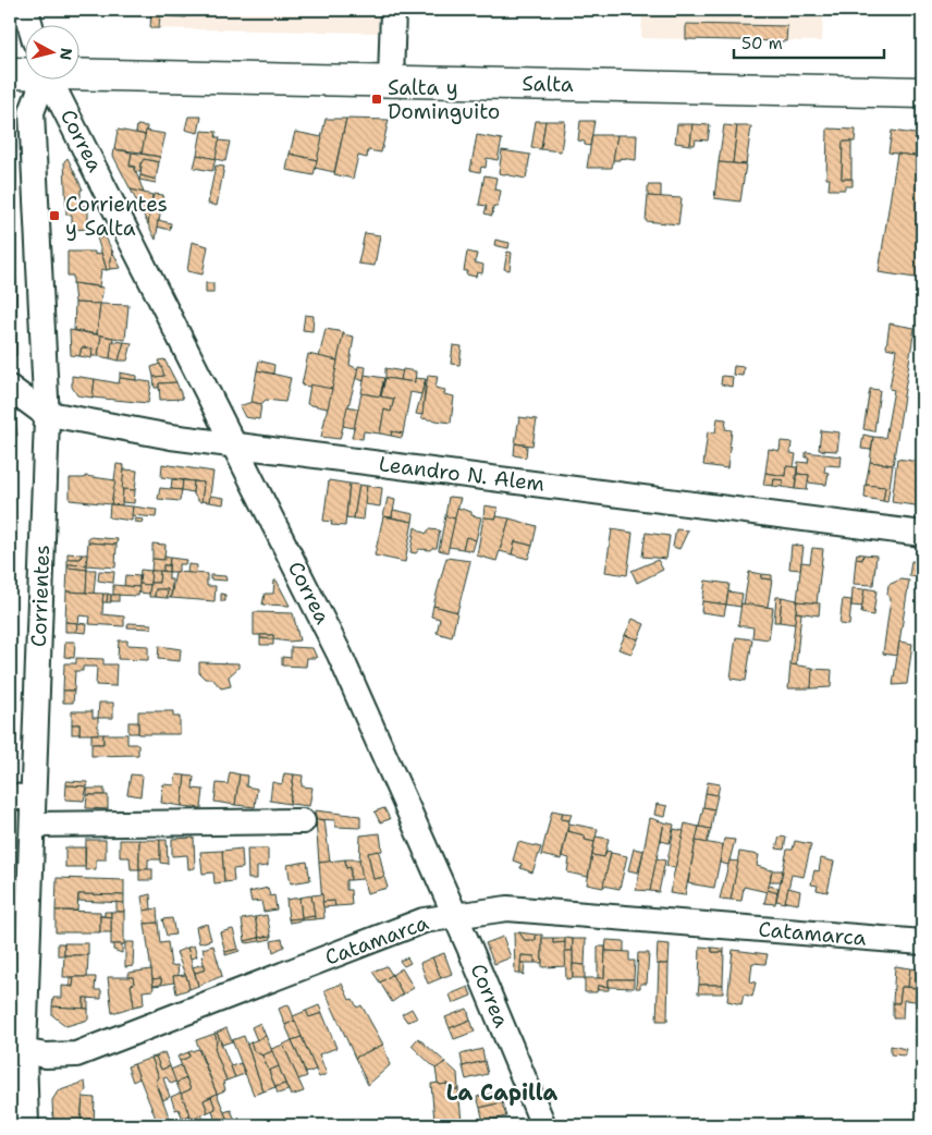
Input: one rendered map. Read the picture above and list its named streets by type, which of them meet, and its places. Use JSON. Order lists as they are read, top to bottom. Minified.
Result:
{"streets":{"main road":["Salta"],"street":["Correa","Leandro N. Alem","Corrientes","Catamarca"]},"crossings":[["Correa","Leandro N. Alem"],["Correa","Catamarca"],["Leandro N. Alem","Corrientes"],["Corrientes","Catamarca"]],"districts":["La Capilla"],"places":{"transit":["Salta y Dominguito","Corrientes y Salta"]},"scale_bar":"50 m","north":"right"}
